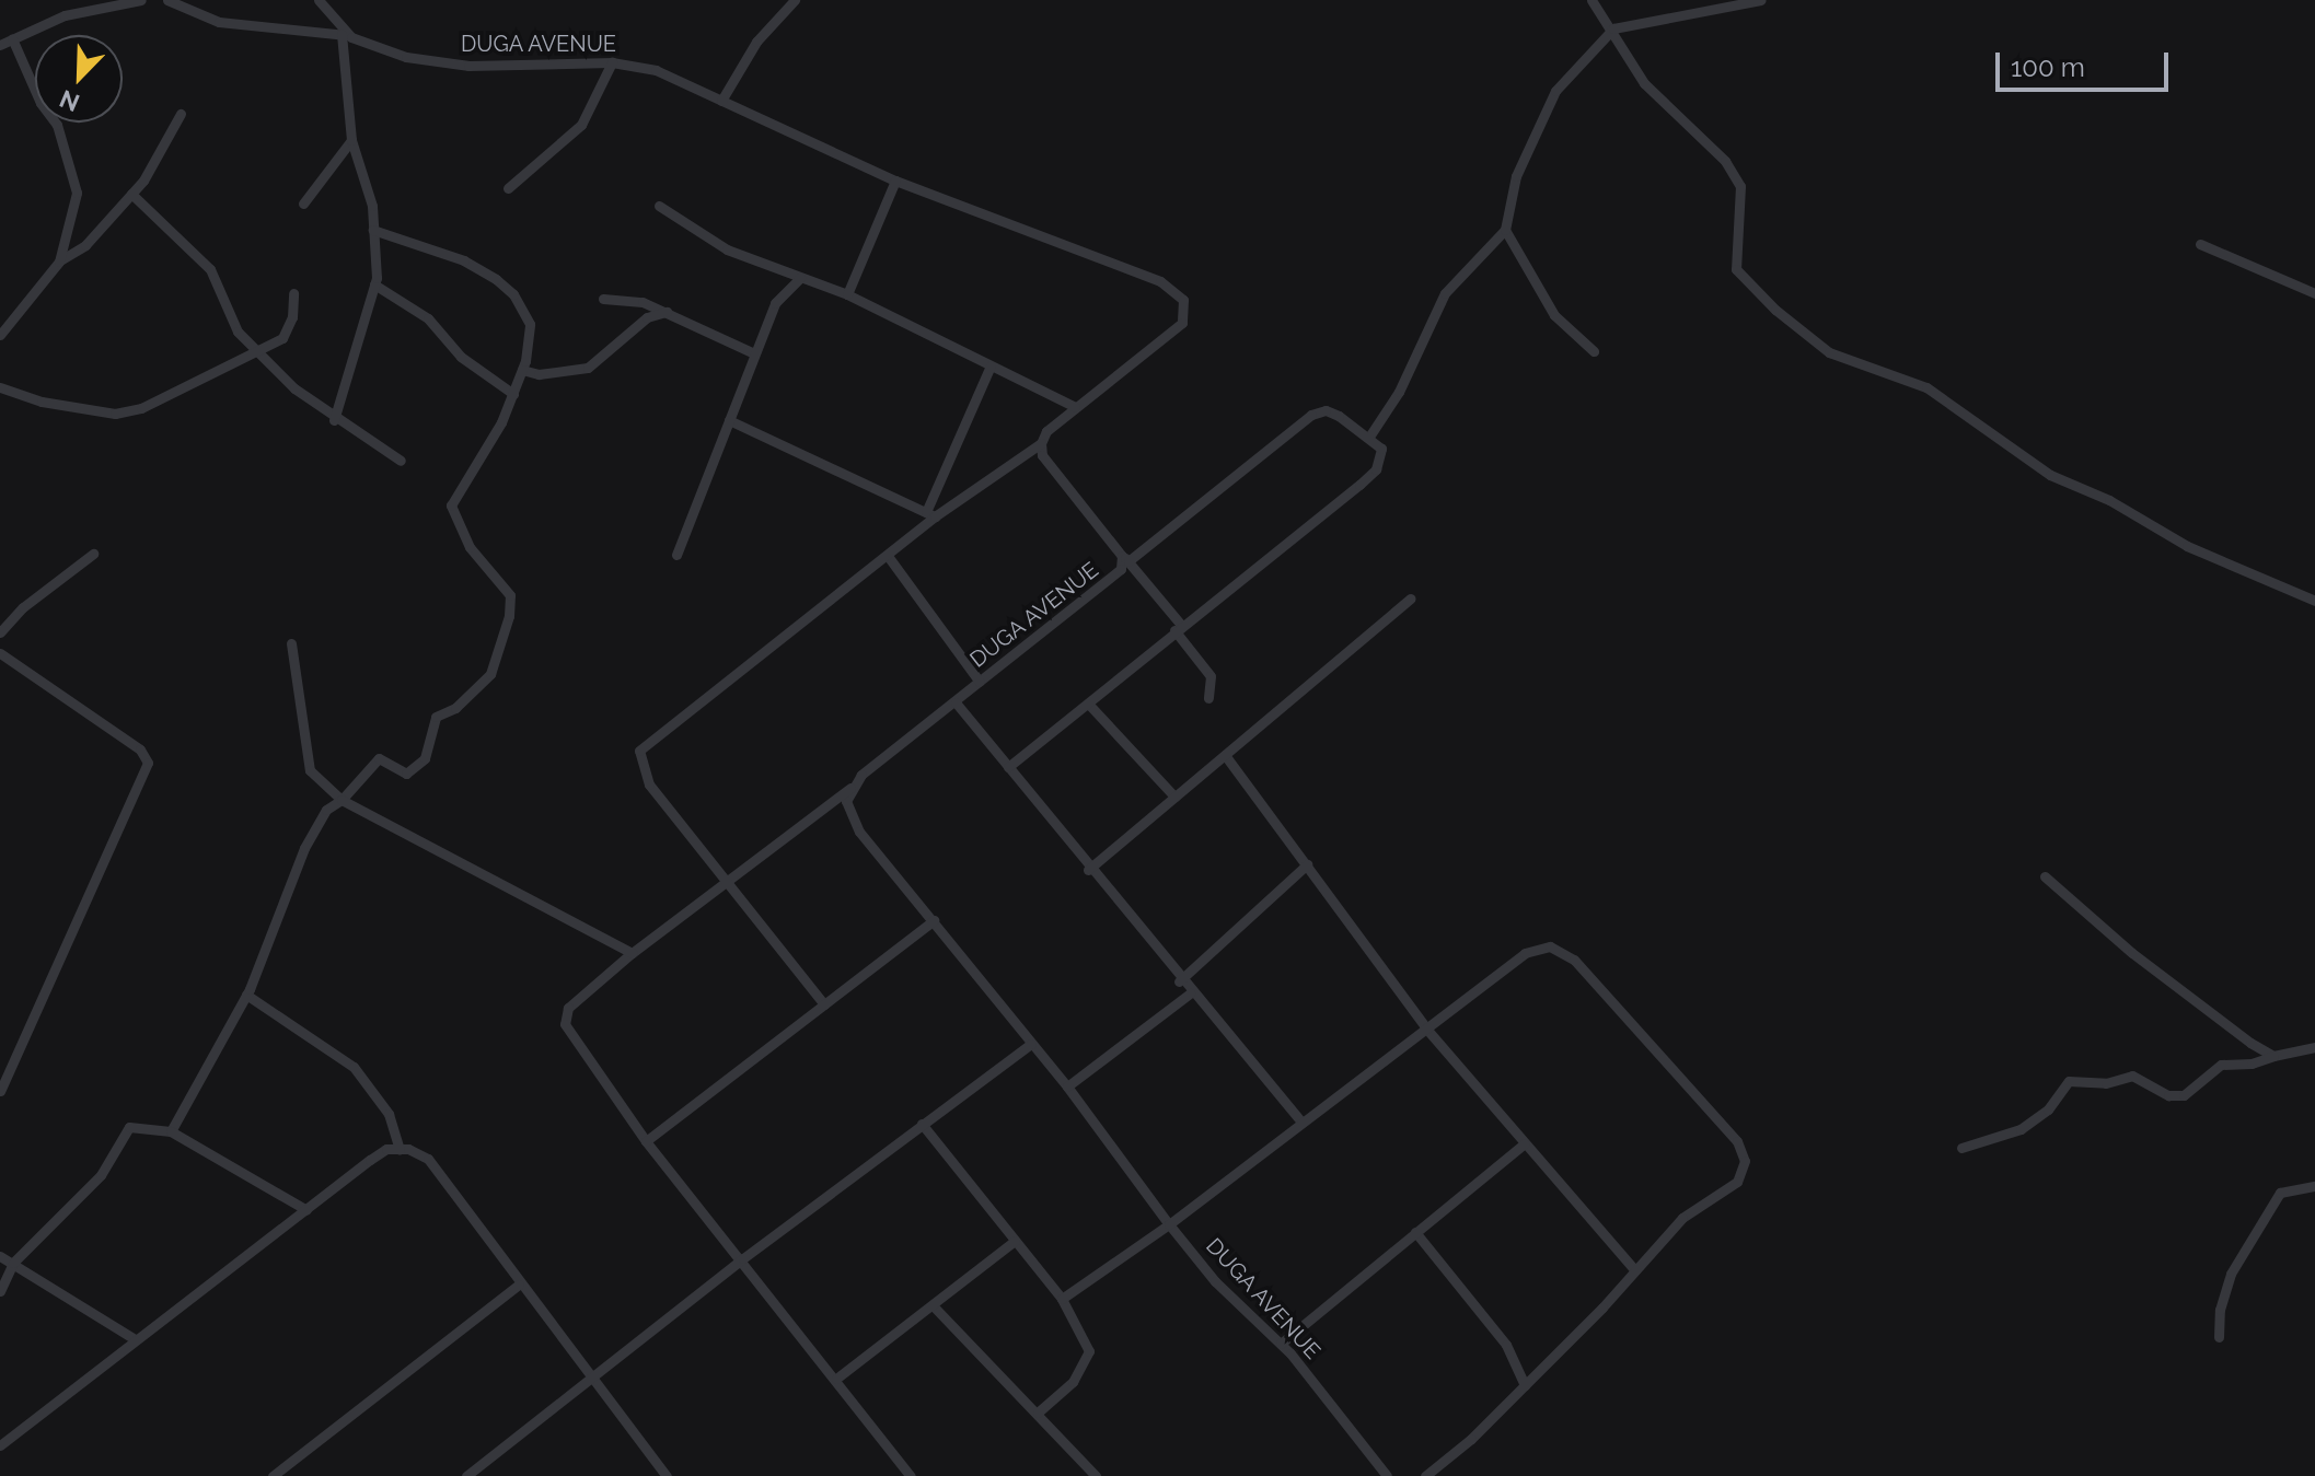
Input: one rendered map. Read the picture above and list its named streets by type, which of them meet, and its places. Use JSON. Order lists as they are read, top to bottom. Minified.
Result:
{"streets":{"street":["DUGA AVENUE"]},"scale_bar":"100 m","north":"bottom left"}
